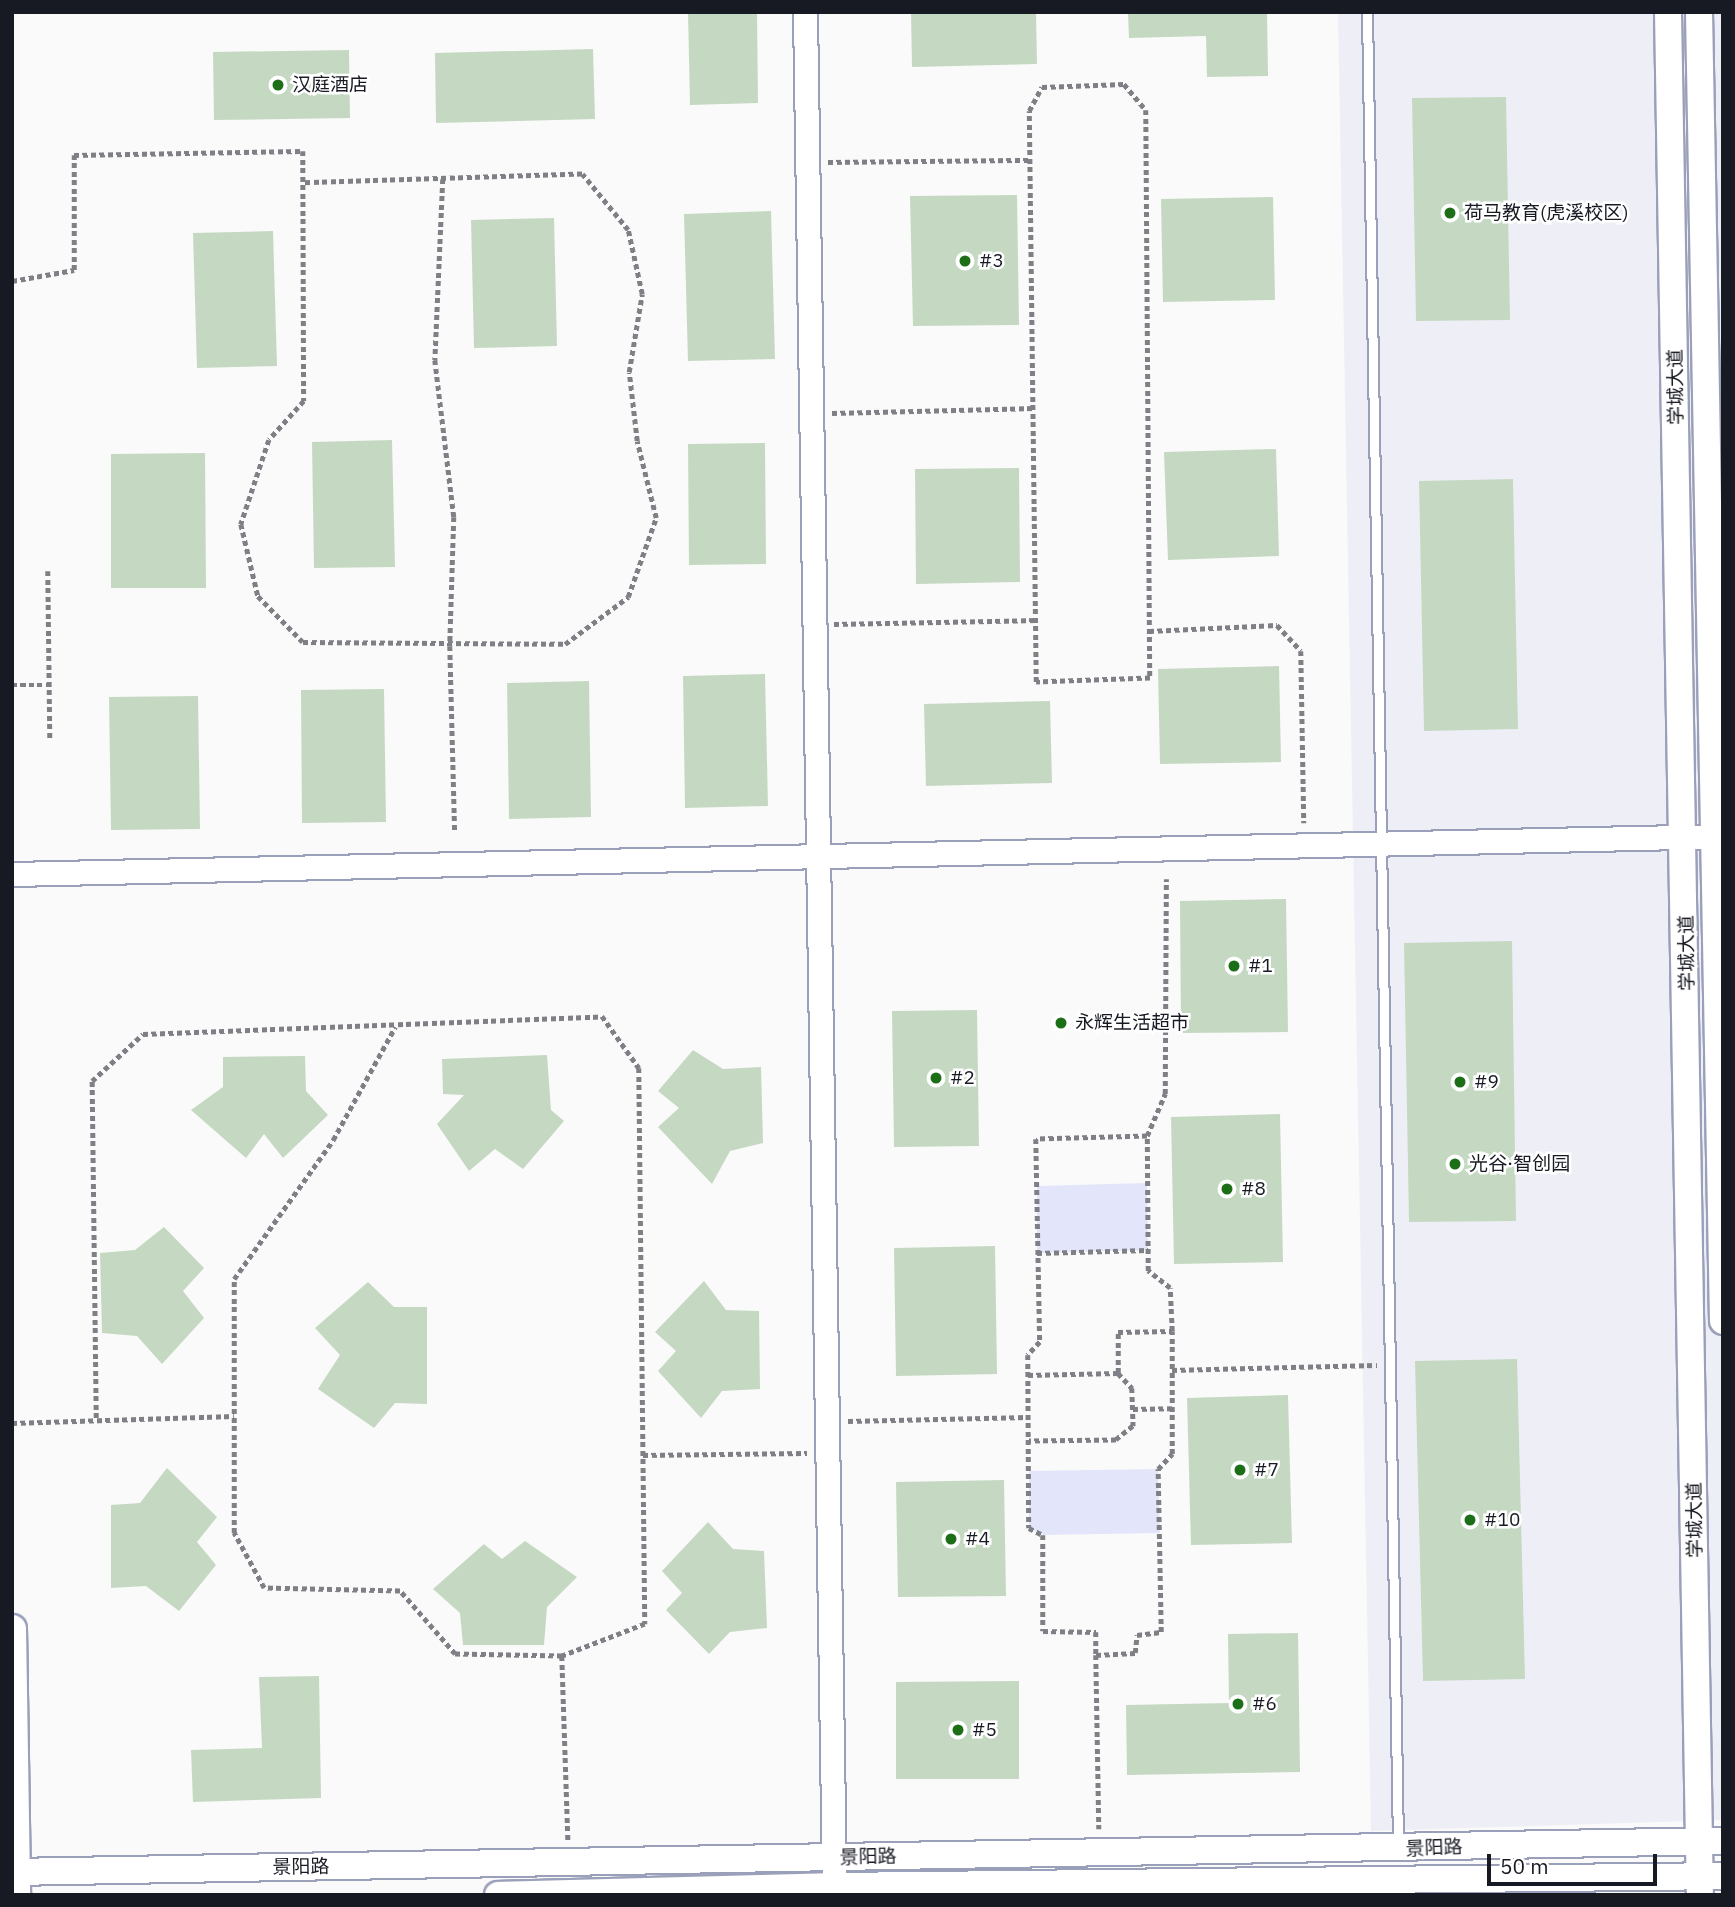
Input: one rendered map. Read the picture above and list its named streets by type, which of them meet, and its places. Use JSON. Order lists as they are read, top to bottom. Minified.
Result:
{"streets":{"main road":["学城大道","景阳路"]},"crossings":[["学城大道","景阳路"]],"places":["汉庭酒店","荷马教育(虎溪校区)","#3","#1","永辉生活超市","#2","#9","光谷·智创园","#8","#7","#10","#4","#6","#5"],"scale_bar":"50 m"}
